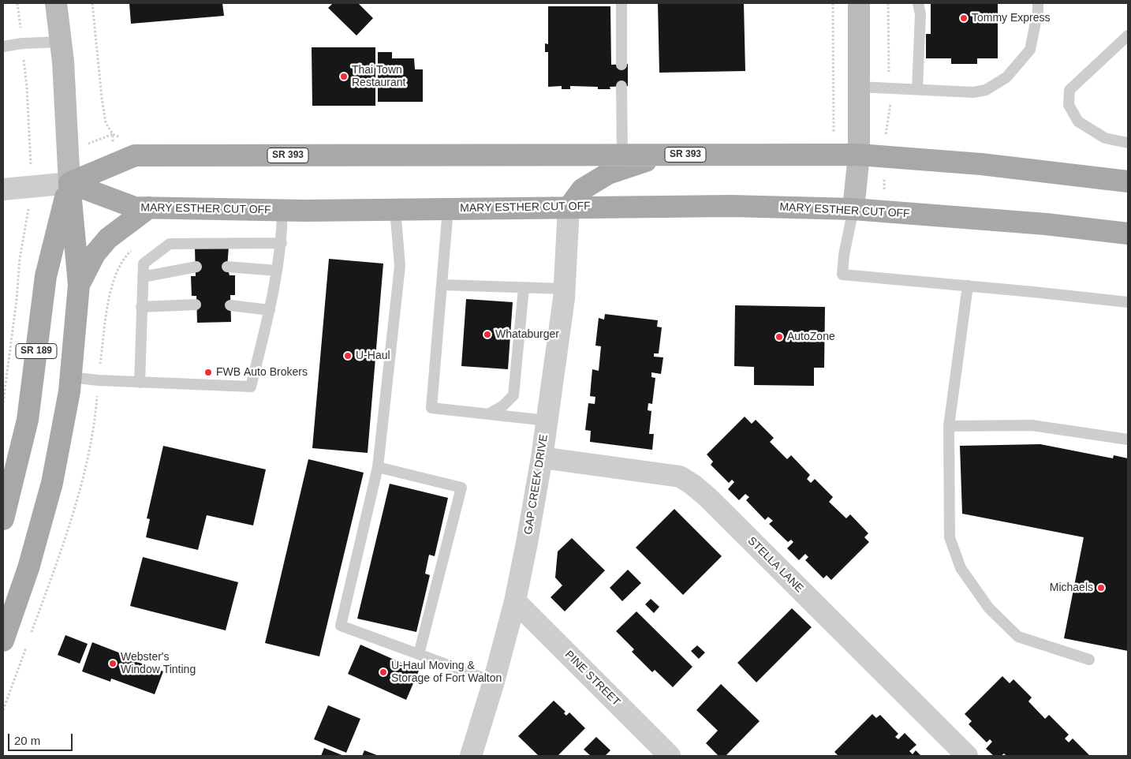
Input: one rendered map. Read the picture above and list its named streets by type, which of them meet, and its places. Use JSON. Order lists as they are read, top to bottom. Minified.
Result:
{"streets":{"main road":["SR 393","MARY ESTHER CUT OFF","SR 189"],"street":["GAP CREEK DRIVE","STELLA LANE","PINE STREET"]},"crossings":[["SR 393","MARY ESTHER CUT OFF"],["SR 393","SR 189"],["MARY ESTHER CUT OFF","SR 189"],["MARY ESTHER CUT OFF","GAP CREEK DRIVE"],["GAP CREEK DRIVE","STELLA LANE"],["GAP CREEK DRIVE","PINE STREET"]],"places":["Tommy Express","Thai Town Restaurant","Whataburger","AutoZone","U-Haul","FWB Auto Brokers","Michaels","Webster's Window Tinting","U-Haul Moving & Storage of Fort Walton"],"scale_bar":"20 m"}
